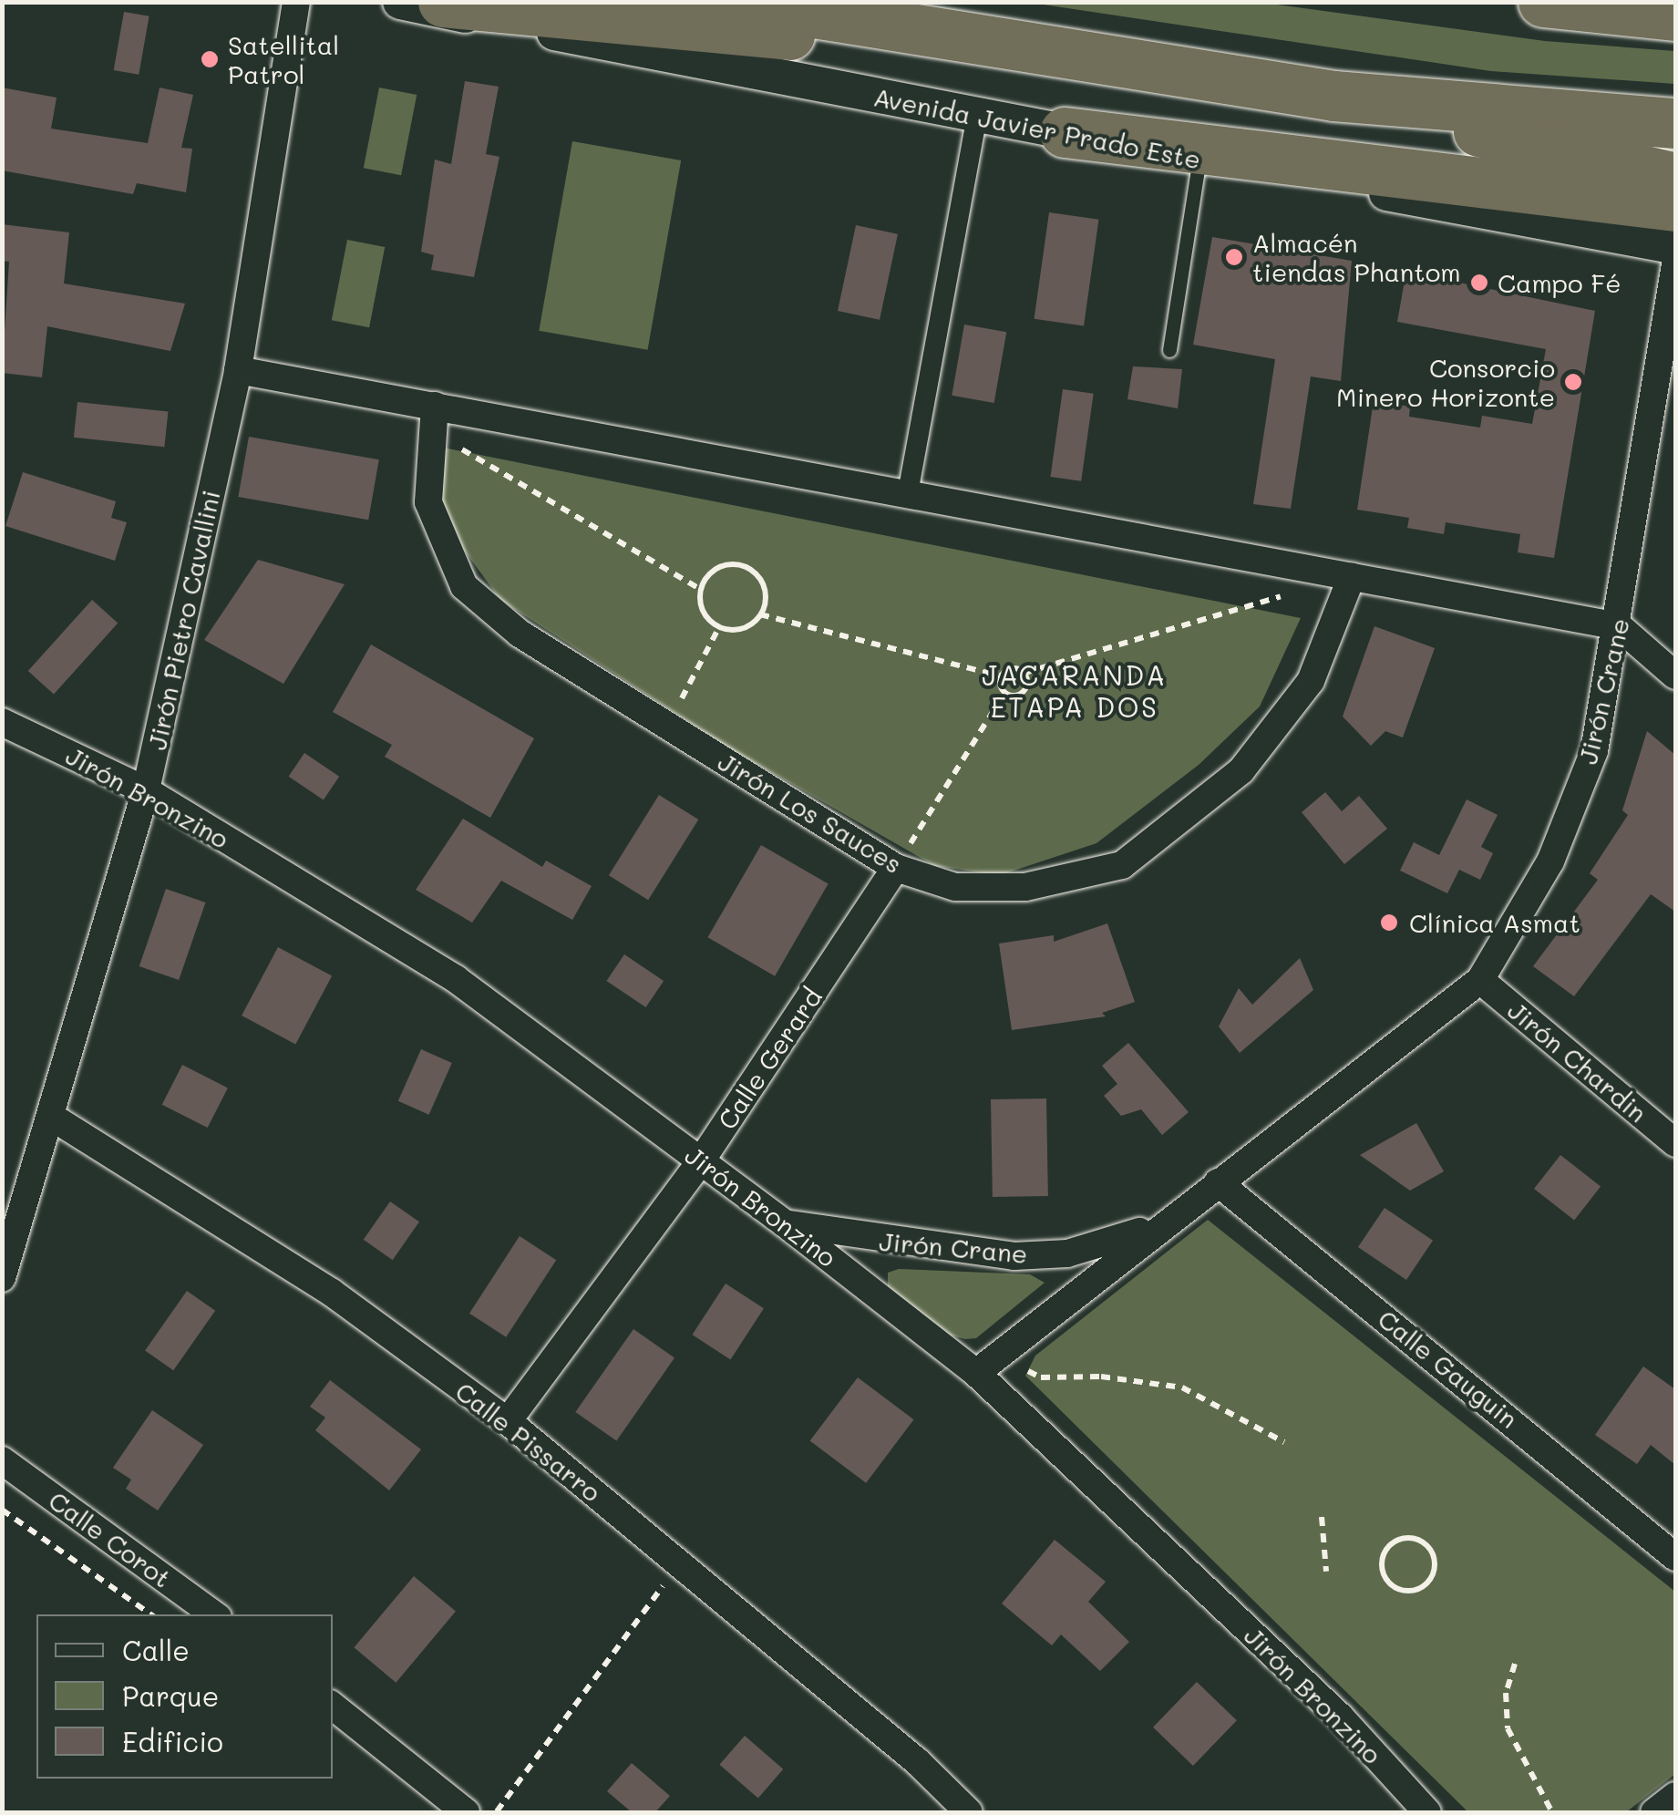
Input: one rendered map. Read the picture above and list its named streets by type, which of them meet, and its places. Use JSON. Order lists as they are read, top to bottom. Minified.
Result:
{"streets":{"street":["Avenida Javier Prado Este","Jirón Pietro Cavallini","Jirón Crane","Jirón Bronzino","Jirón Los Sauces","Calle Gerard","Jirón Chardin","Calle Gauguin","Calle Pissarro","Calle Corot"]},"crossings":[["Jirón Pietro Cavallini","Jirón Bronzino"],["Jirón Pietro Cavallini","Calle Pissarro"],["Jirón Crane","Jirón Bronzino"],["Jirón Crane","Jirón Chardin"],["Jirón Crane","Calle Gauguin"],["Jirón Bronzino","Calle Gerard"],["Jirón Los Sauces","Calle Gerard"],["Calle Gerard","Calle Pissarro"]],"districts":["JACARANDA ETAPA DOS"],"places":["Satellital Patrol","Almacén tiendas Phantom","Campo Fé","Consorcio Minero Horizonte","Clínica Asmat"],"legend":["Calle","Parque","Edificio"]}
